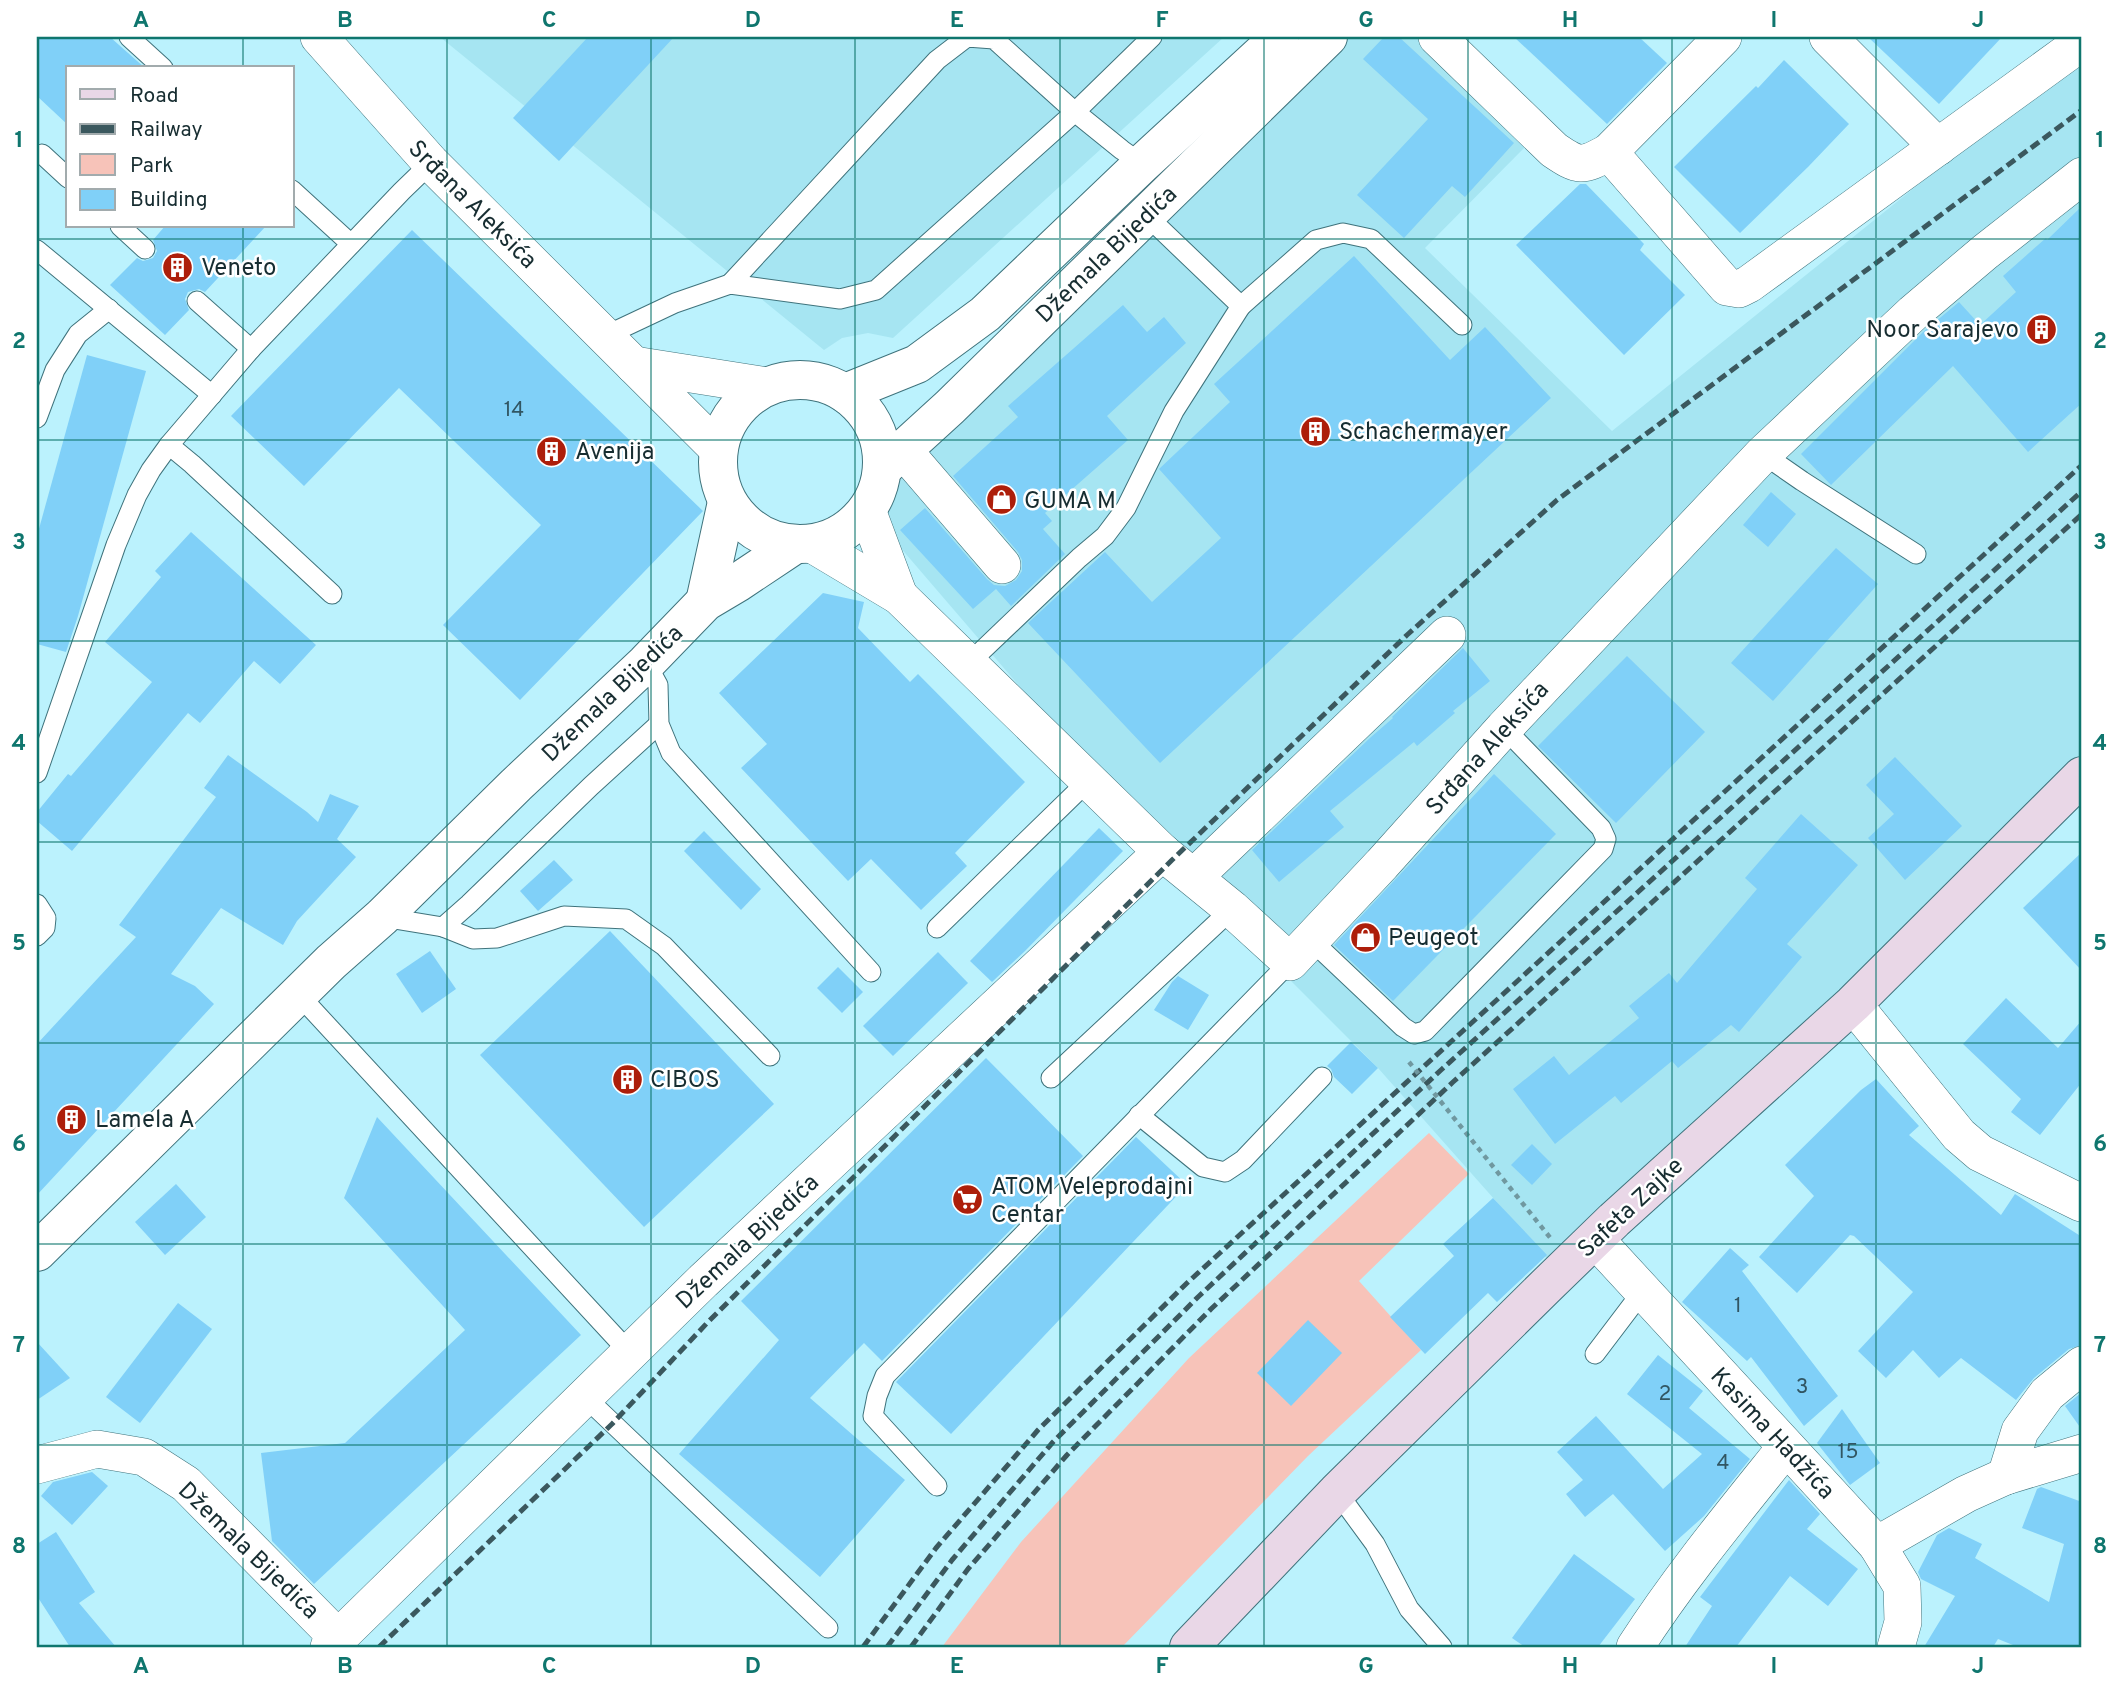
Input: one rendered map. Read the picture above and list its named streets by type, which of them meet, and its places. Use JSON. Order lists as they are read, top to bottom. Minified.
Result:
{"streets":{"main road":["Safeta Zajke"],"street":["Srđana Aleksića","Džemala Bijedića","Kasima Hadžića"]},"crossings":[["Srđana Aleksića","Džemala Bijedića"],["Safeta Zajke","Kasima Hadžića"]],"places":{"building":["Veneto","Noor Sarajevo","Schachermayer","Avenija","CIBOS","Lamela A"],"shop":["GUMA M","Peugeot"],"supermarket":["ATOM Veleprodajni Centar"]},"house_numbers":["14","1","3","2","15","4"],"legend":["Road","Railway","Park","Building"],"grid":{"columns":["A","B","C","D","E","F","G","H","I","J"],"rows":["1","2","3","4","5","6","7","8"]}}
